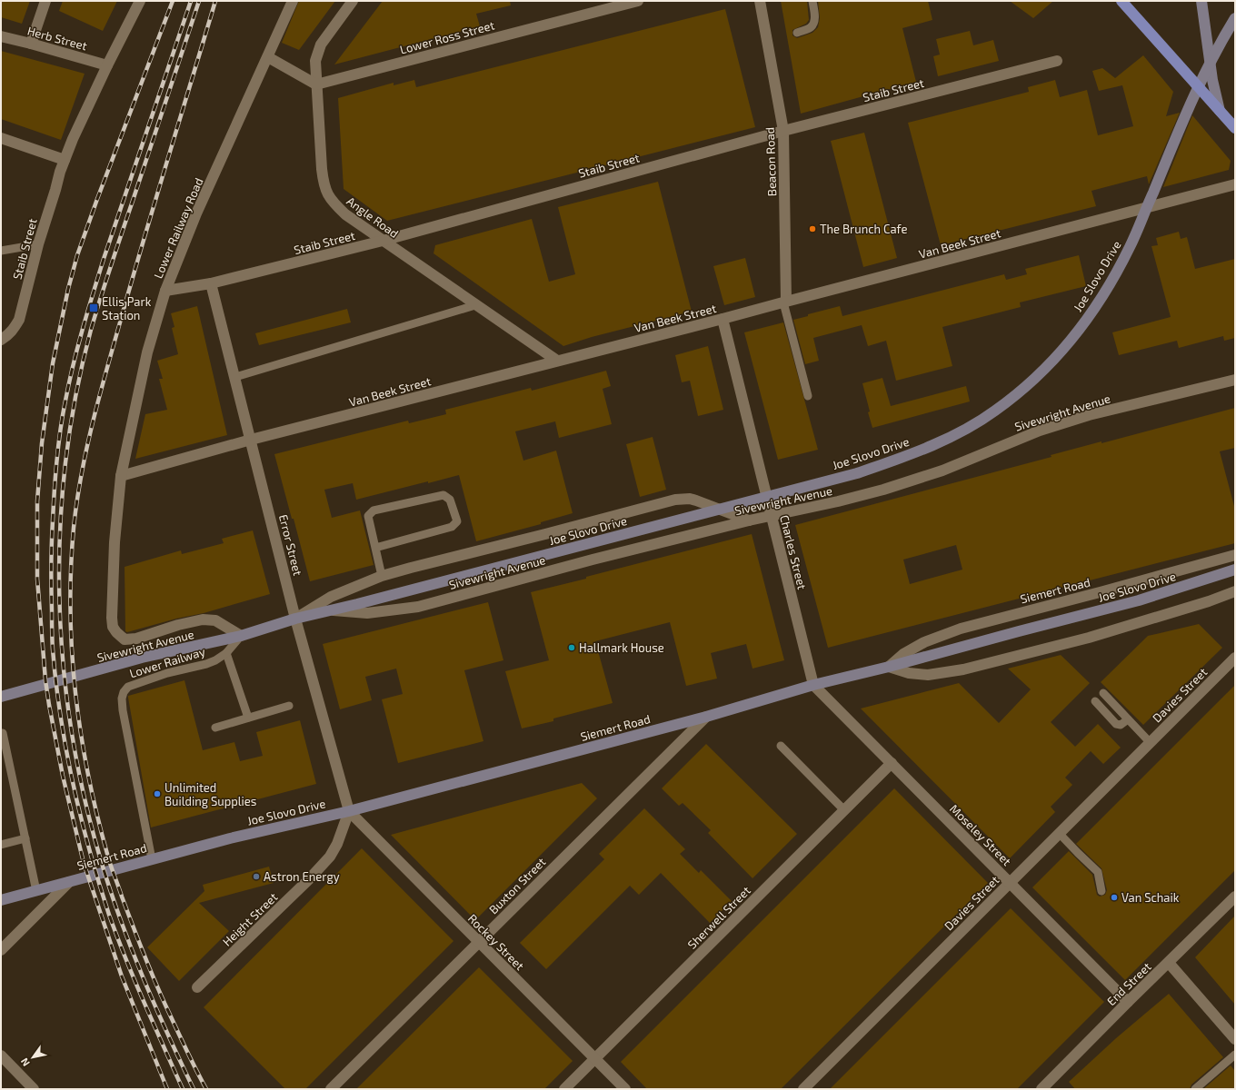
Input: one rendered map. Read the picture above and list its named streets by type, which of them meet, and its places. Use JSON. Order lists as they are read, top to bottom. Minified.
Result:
{"streets":{"main road":["Joe Slovo Drive","Sivewright Avenue","Siemert Road"],"street":["Lower Ross Street","Herb Street","Staib Street","Beacon Road","Angle Road","Lower Railway Road","Van Beek Street","Error Street","Charles Street","Davies Street","Moseley Street","Buxton Street","Sherwell Street","Height Street","Rockey Street","End Street"],"lane":["Lower Railway"]},"crossings":[["Lower Ross Street","Angle Road"],["Herb Street","Staib Street"],["Staib Street","Beacon Road"],["Staib Street","Angle Road"],["Staib Street","Lower Railway Road"],["Staib Street","Error Street"],["Beacon Road","Van Beek Street"],["Angle Road","Van Beek Street"],["Lower Railway Road","Van Beek Street"],["Van Beek Street","Error Street"],["Van Beek Street","Charles Street"],["Joe Slovo Drive","Sivewright Avenue"],["Joe Slovo Drive","Error Street"],["Joe Slovo Drive","Siemert Road"],["Joe Slovo Drive","Height Street"],["Joe Slovo Drive","Rockey Street"],["Sivewright Avenue","Error Street"],["Sivewright Avenue","Charles Street"],["Sivewright Avenue","Lower Railway"],["Error Street","Siemert Road"],["Error Street","Height Street"],["Error Street","Rockey Street"],["Charles Street","Siemert Road"],["Charles Street","Moseley Street"],["Siemert Road","Lower Railway"],["Siemert Road","Moseley Street"],["Siemert Road","Buxton Street"],["Siemert Road","Height Street"],["Siemert Road","Rockey Street"],["Davies Street","Moseley Street"],["Moseley Street","Sherwell Street"],["Moseley Street","End Street"],["Buxton Street","Rockey Street"],["Sherwell Street","Rockey Street"],["Height Street","Rockey Street"]],"places":{"other":["The Brunch Cafe","Hallmark House","Unlimited Building Supplies","Astron Energy","Van Schaik"],"transit":["Ellis Park Station"]},"north":"bottom left"}
